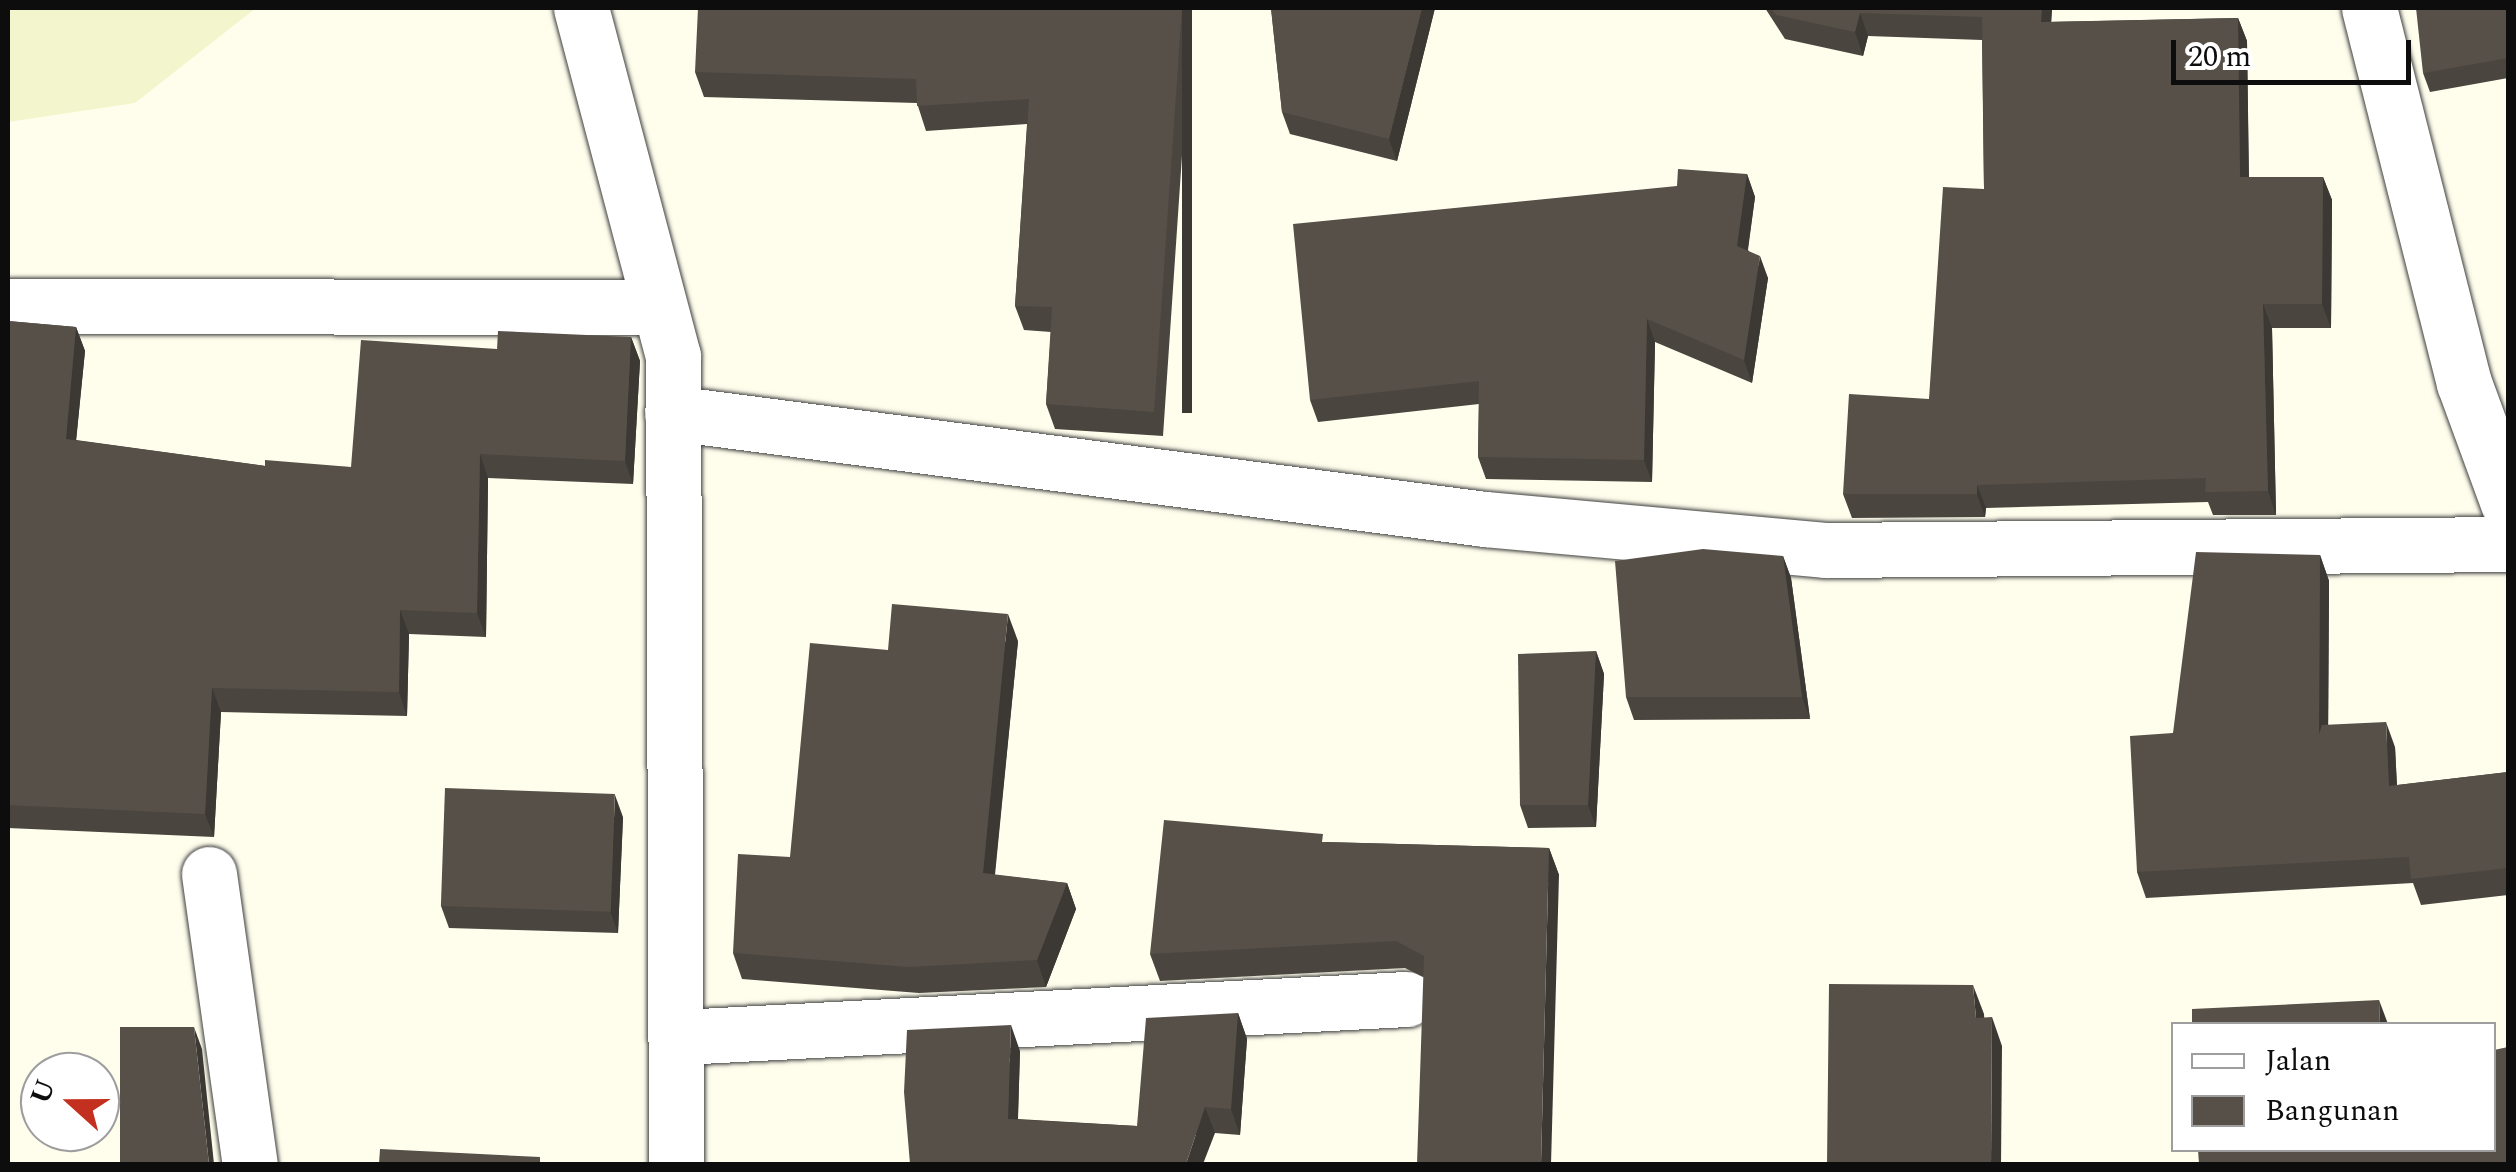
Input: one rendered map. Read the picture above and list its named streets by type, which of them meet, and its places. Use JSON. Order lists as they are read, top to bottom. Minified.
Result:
{"legend":["Jalan","Bangunan"],"scale_bar":"20 m","north":"left"}
